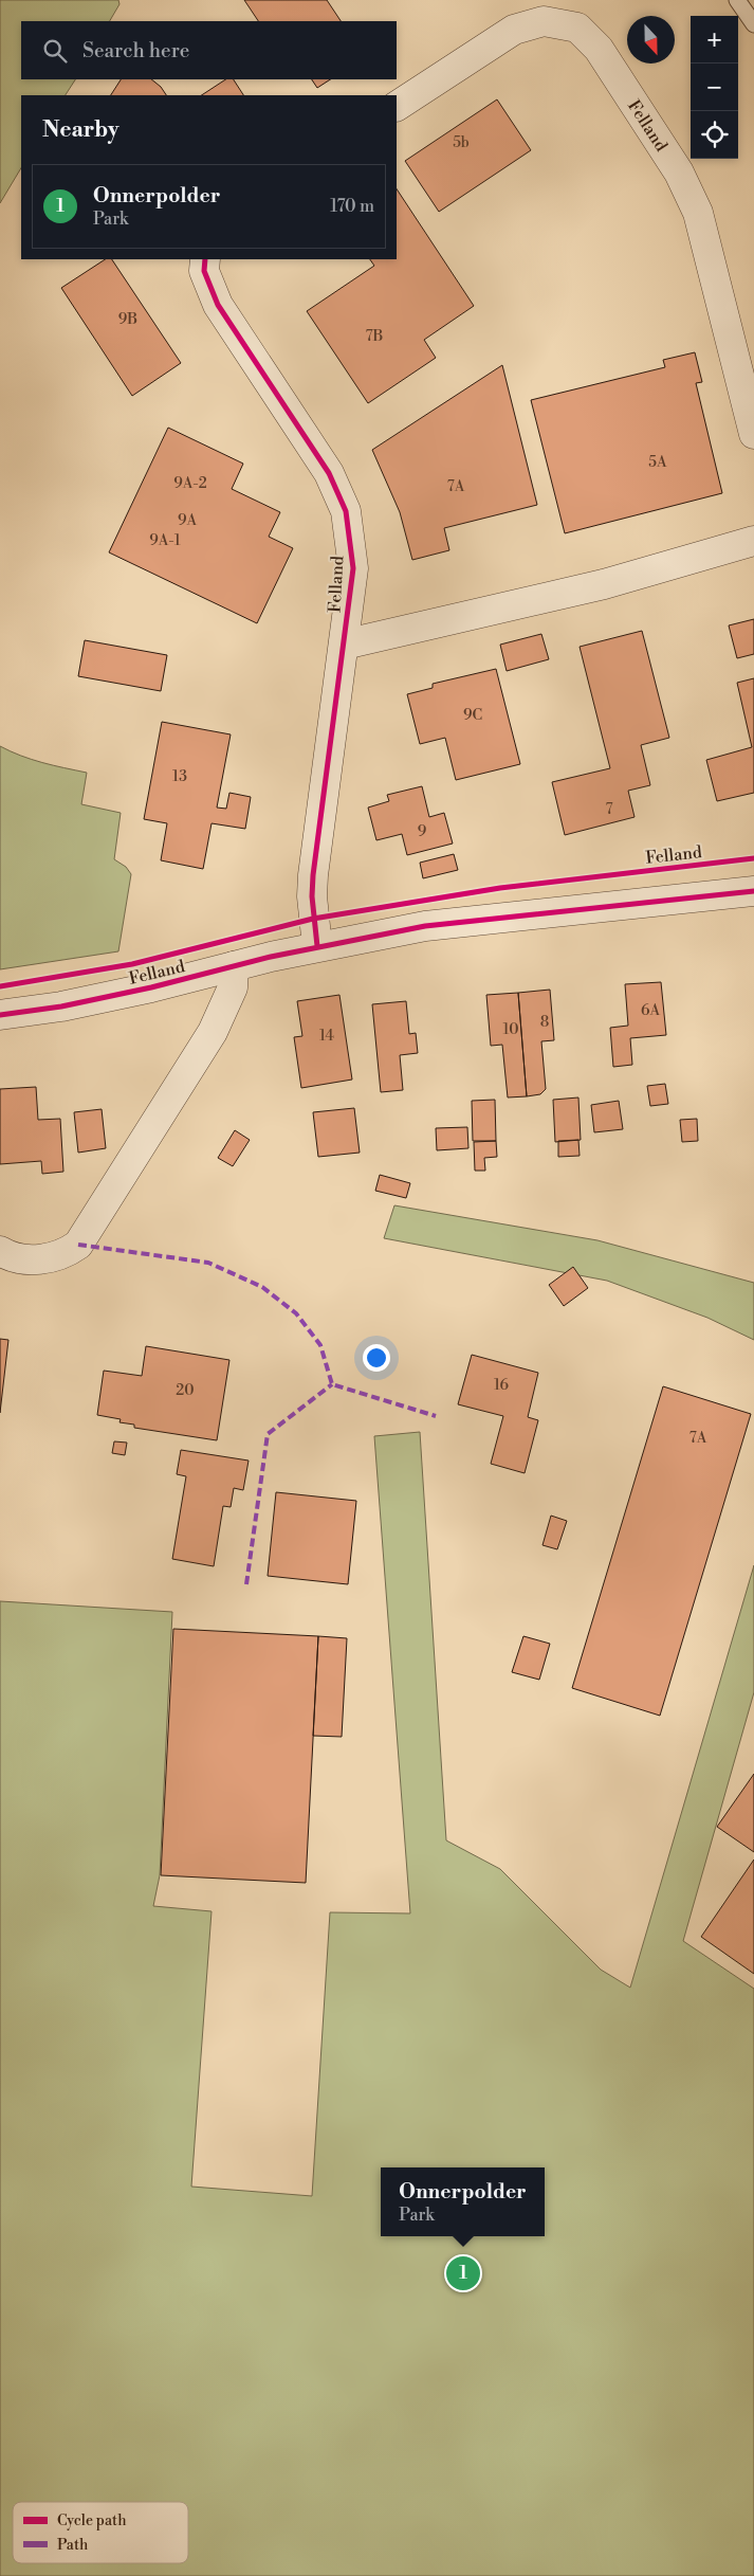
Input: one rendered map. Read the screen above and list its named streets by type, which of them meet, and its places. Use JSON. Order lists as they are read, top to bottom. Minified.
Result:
{"streets":{"street":["Felland"]},"house_numbers":["5b","9B","7B","5A","9A-2","7A","9A","9A-1","9C","13","7","9","6A","8","10","14","16","20","7A"],"legend":["Cycle path","Path"],"north":"bottom","page":{"map_buttons":["+","−"],"search":"Search here","heading":"Nearby","list":[{"mark":"1","name":"Onnerpolder","note":"Park","value":"170 m"}],"popup":["Onnerpolder","Park"],"pins":"1"}}
